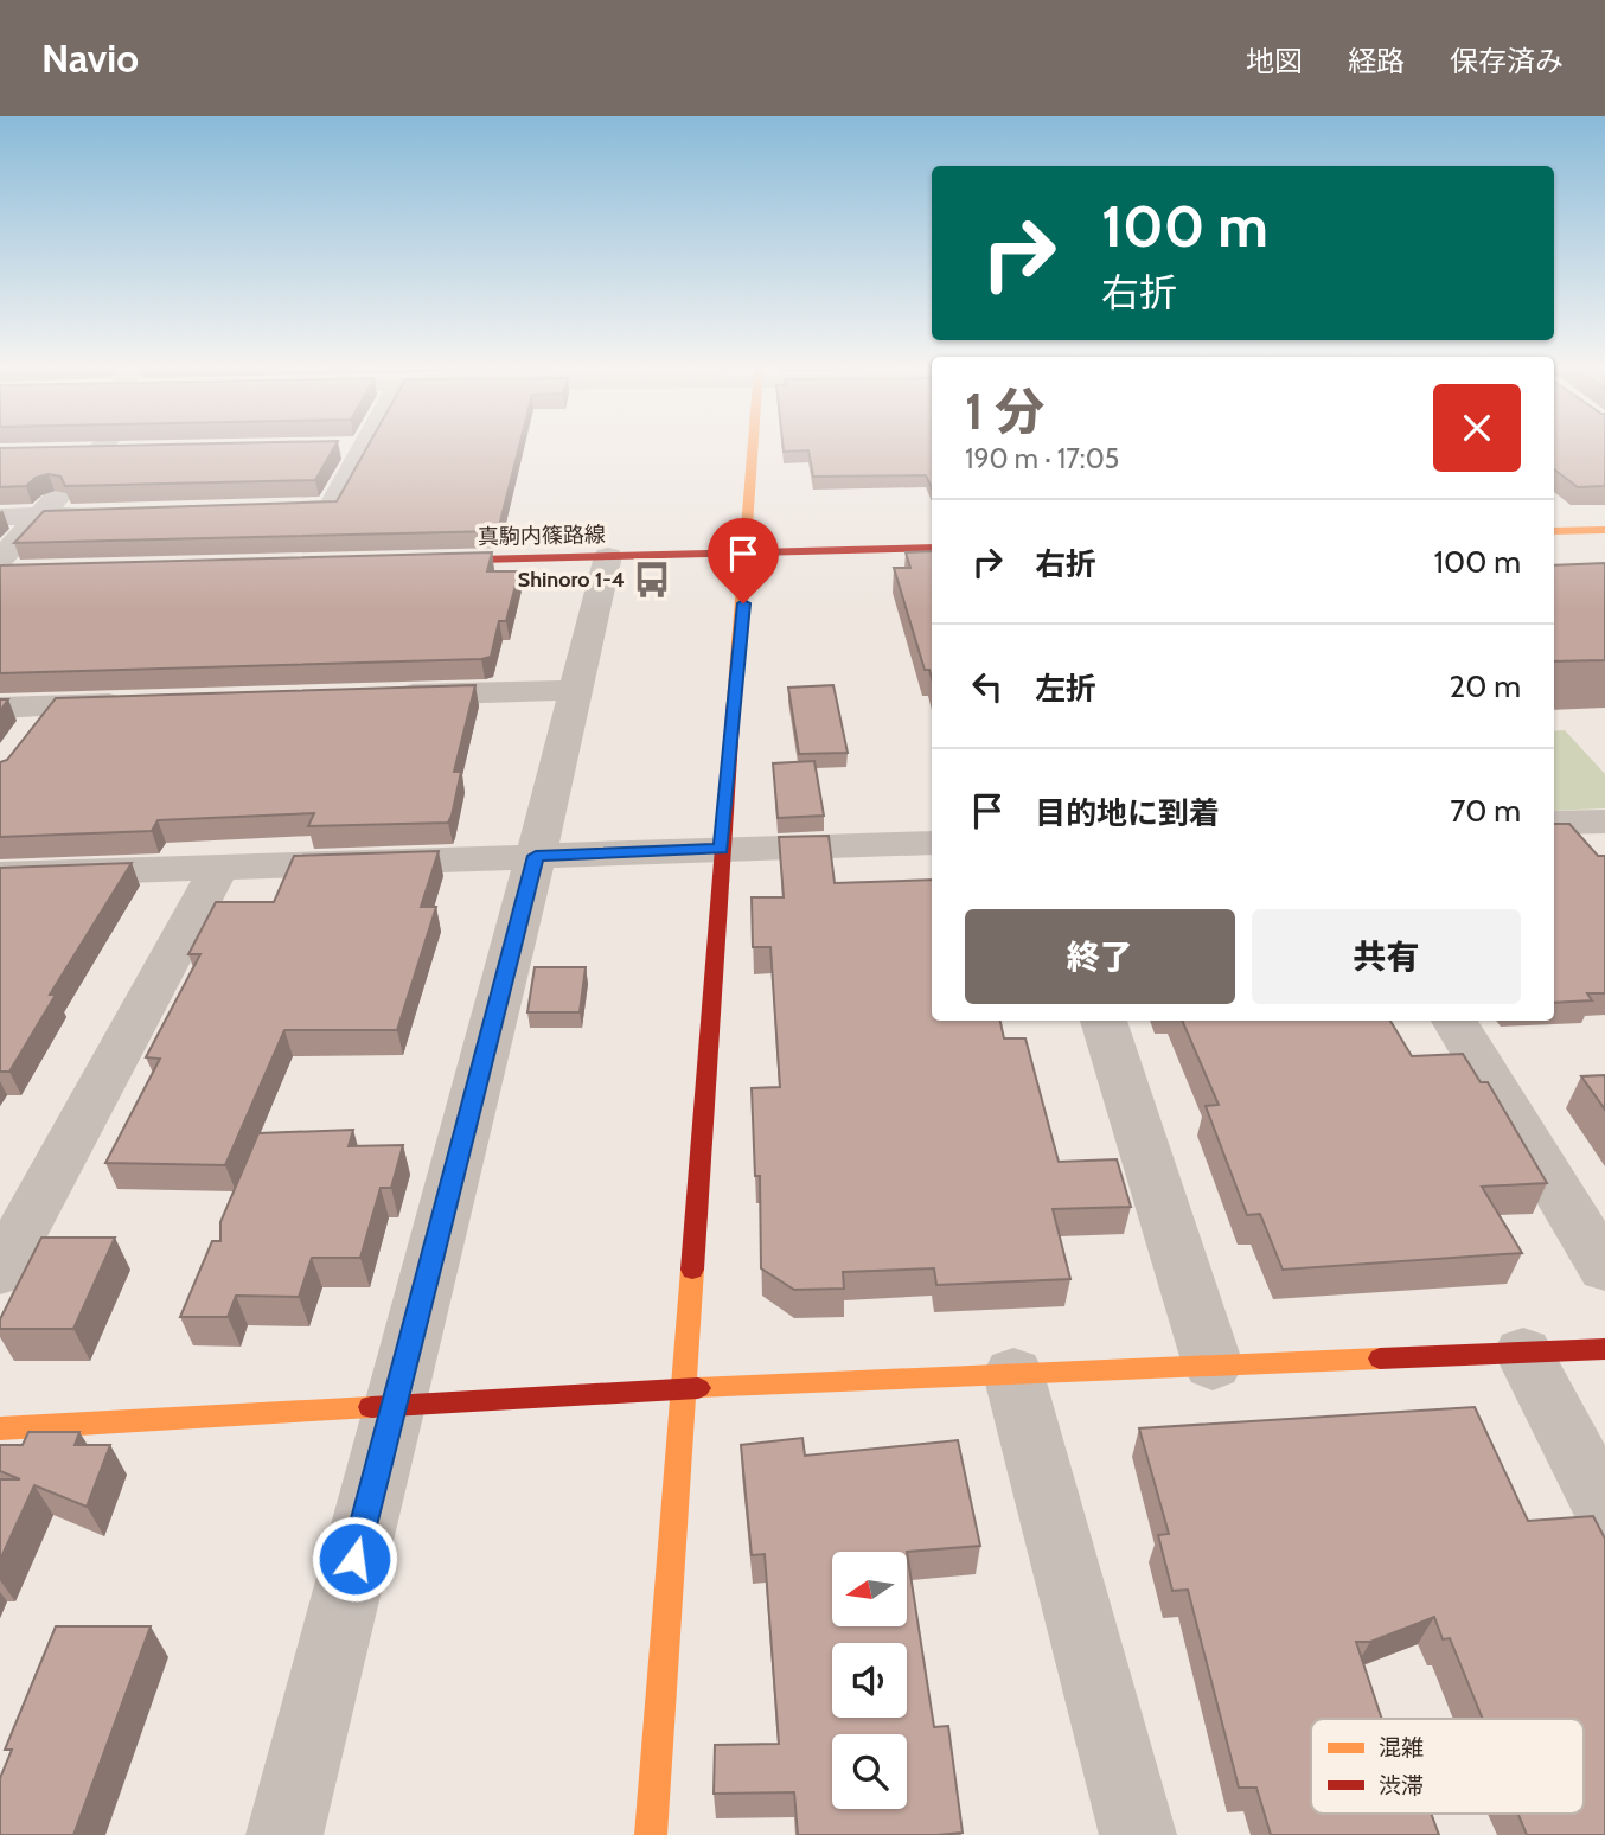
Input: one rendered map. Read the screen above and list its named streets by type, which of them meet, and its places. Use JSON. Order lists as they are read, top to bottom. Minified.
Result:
{"streets":{"street":["真駒内篠路線"]},"places":{"bus stop":["Shinoro 1-4"]},"legend":["混雑","渋滞"],"north":"left","page":{"header":"Navio","nav":["地図","経路","保存済み"],"turn":["100 m","右折"],"heading":["1 分","190 m · 17:05"],"list":[{"name":"右折","value":"100 m"},{"name":"左折","value":"20 m"},{"name":"目的地に到着","value":"70 m"}],"buttons":["終了","共有"]}}
